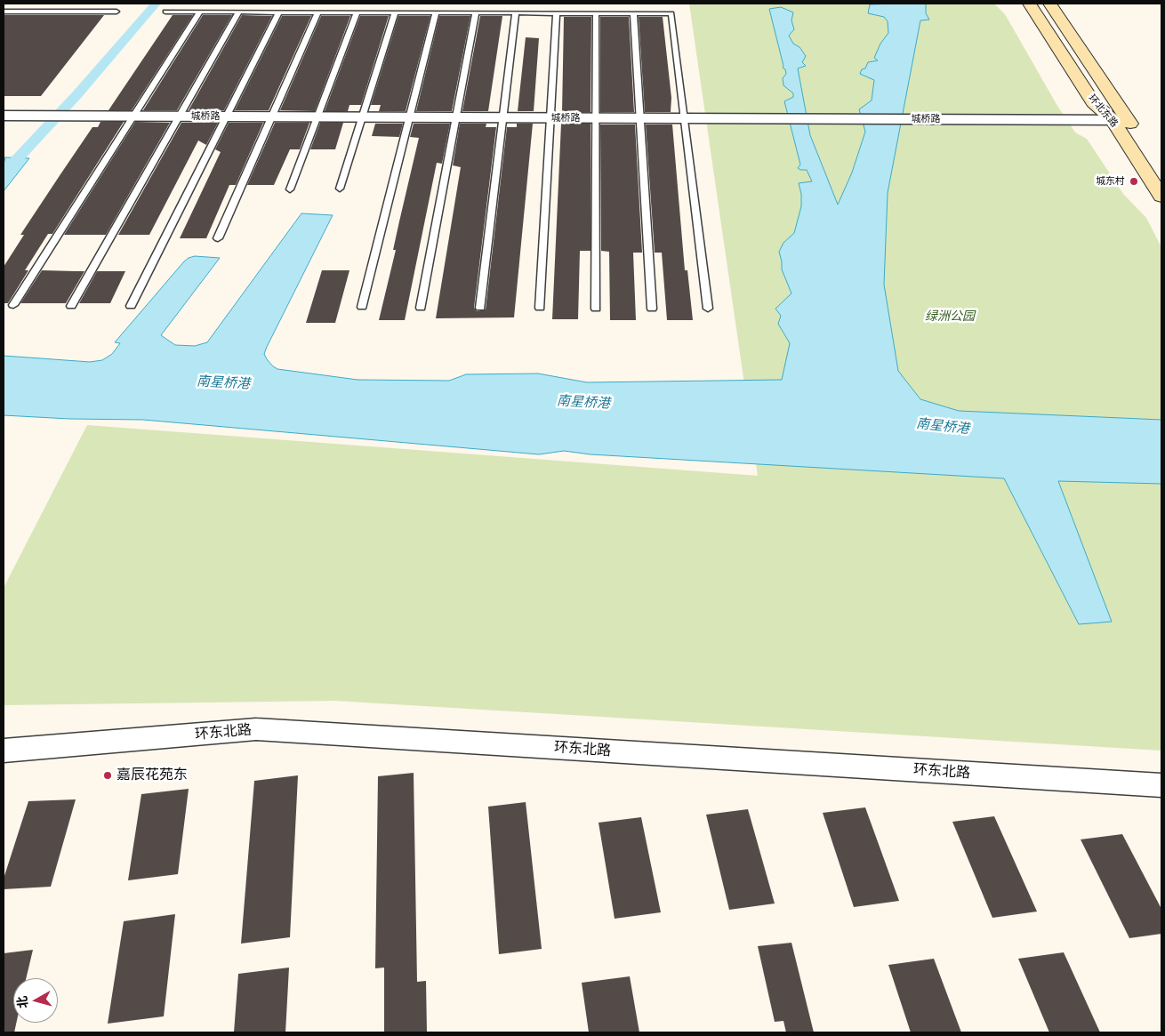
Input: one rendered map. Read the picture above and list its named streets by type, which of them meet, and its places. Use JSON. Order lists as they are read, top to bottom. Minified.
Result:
{"streets":{"main road":["环北东路"],"street":["城桥路","环东北路"]},"crossings":[["环北东路","城桥路"]],"water":["南星桥港"],"parks":["绿洲公园"],"places":["城东村","嘉辰花苑东"],"north":"left"}
